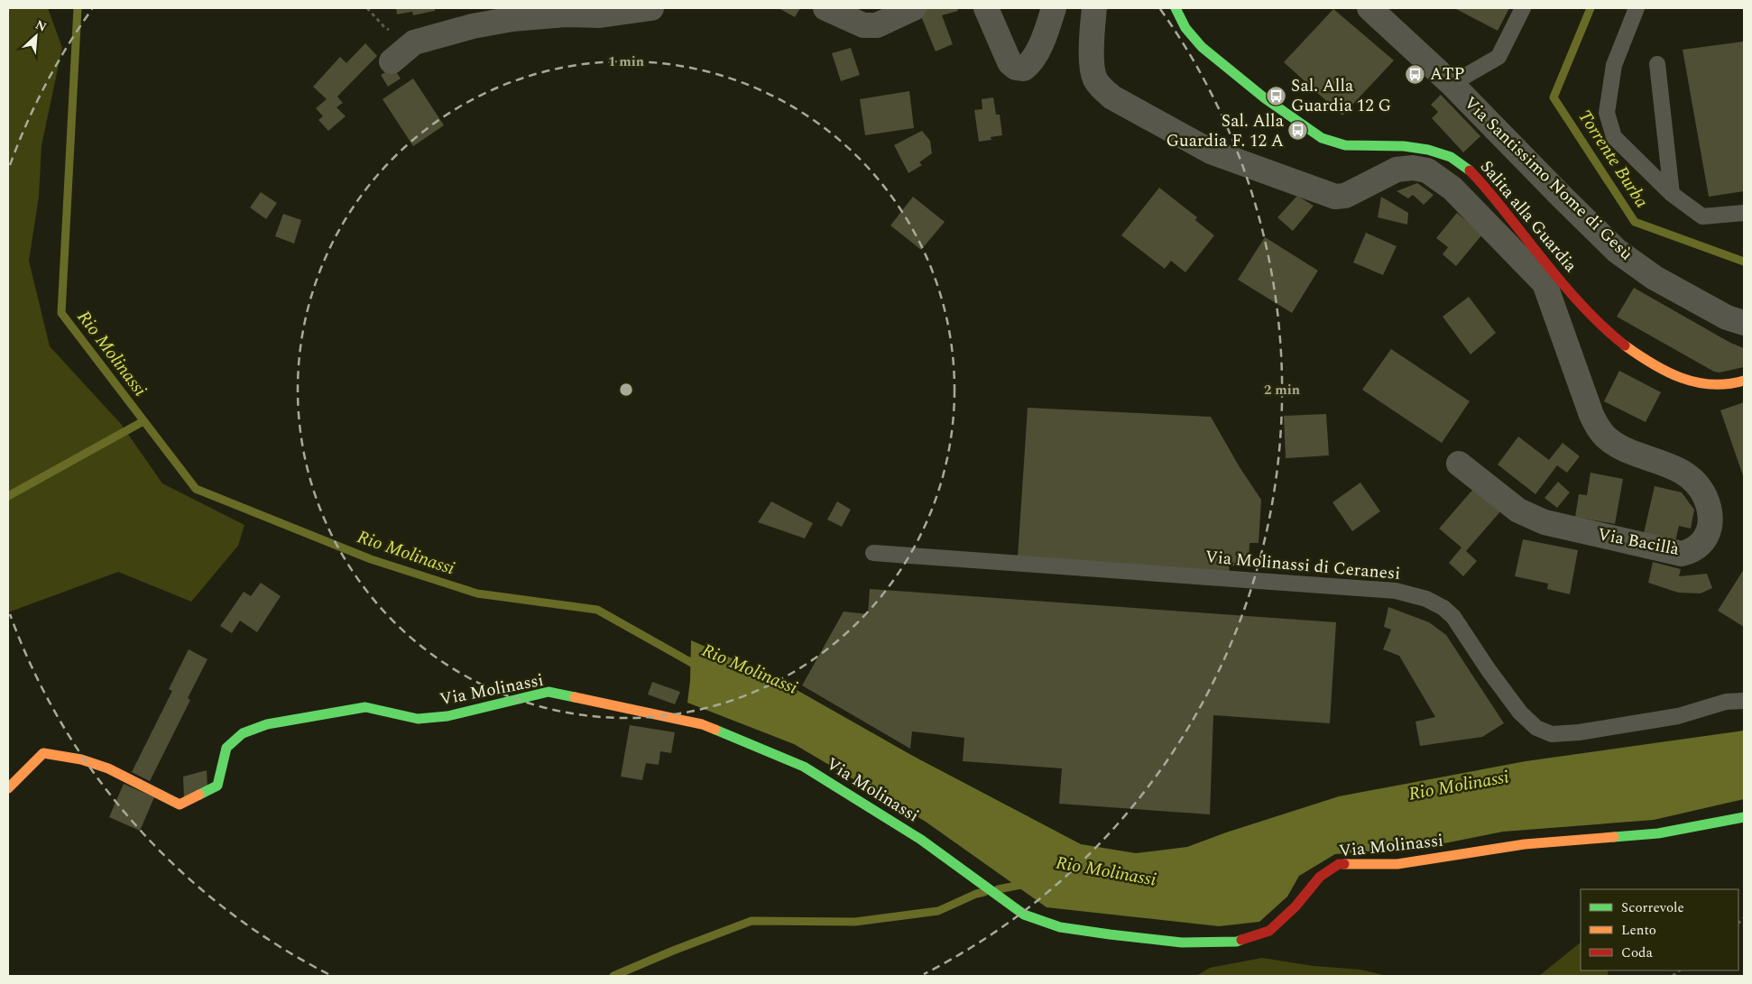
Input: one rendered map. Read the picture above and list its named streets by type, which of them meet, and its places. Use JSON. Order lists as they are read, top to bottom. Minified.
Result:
{"streets":{"street":["Via Santissimo Nome di Gesù","Salita alla Guardia","Via Bacillà","Via Molinassi"],"lane":["Via Molinassi di Ceranesi"]},"crossings":[["Salita alla Guardia","Via Bacillà"]],"water":["Torrente Burba","Rio Molinassi"],"places":{"bus stop":["ATP","Sal. Alla Guardia 12 G","Sal. Alla Guardia F. 12 A"]},"legend":["Scorrevole","Lento","Coda"],"north":"top right","rings":["1 min","2 min"]}
